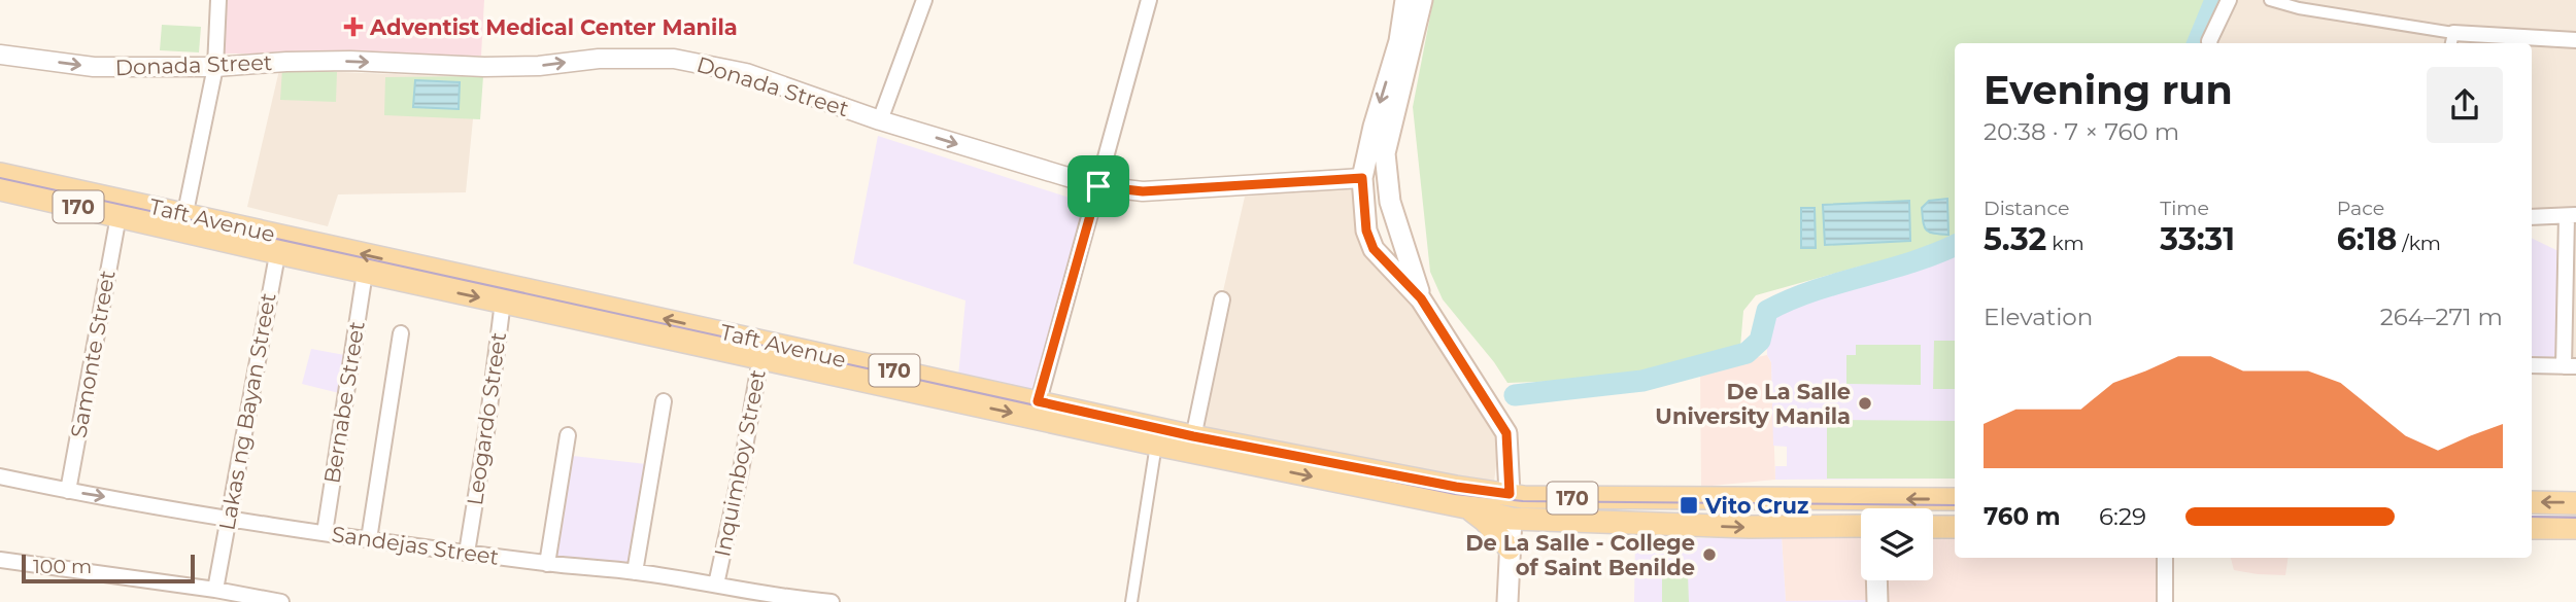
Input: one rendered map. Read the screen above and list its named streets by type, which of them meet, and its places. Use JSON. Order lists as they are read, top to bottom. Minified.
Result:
{"streets":{"main road":["170","Taft Avenue"],"street":["Donada Street","Samonte Street","Bernabe Street","Lakas ng Bayan Street","Leogardo Street","Inquimboy Street","Sandejas Street"]},"crossings":[["Taft Avenue","Samonte Street"],["Taft Avenue","Bernabe Street"],["Taft Avenue","Lakas ng Bayan Street"],["Taft Avenue","Leogardo Street"],["Taft Avenue","Inquimboy Street"],["Samonte Street","Sandejas Street"],["Bernabe Street","Sandejas Street"],["Lakas ng Bayan Street","Sandejas Street"],["Leogardo Street","Sandejas Street"],["Inquimboy Street","Sandejas Street"]],"one_way":["Donada Street"],"places":{"health":["Adventist Medical Center Manila"],"other":["De La Salle University Manila","De La Salle - College of Saint Benilde"],"transit":["Vito Cruz"]},"scale_bar":"100 m","page":{"heading":["Evening run","20:38 · 7 × 760 m"],"stats":[["Distance","5.32 km"],["Time","33:31"],["Pace","6:18 /km"]],"chart":["Elevation","264–271 m"],"list":[{"name":"760 m","note":"6:29"}],"scale":"100 m"}}
